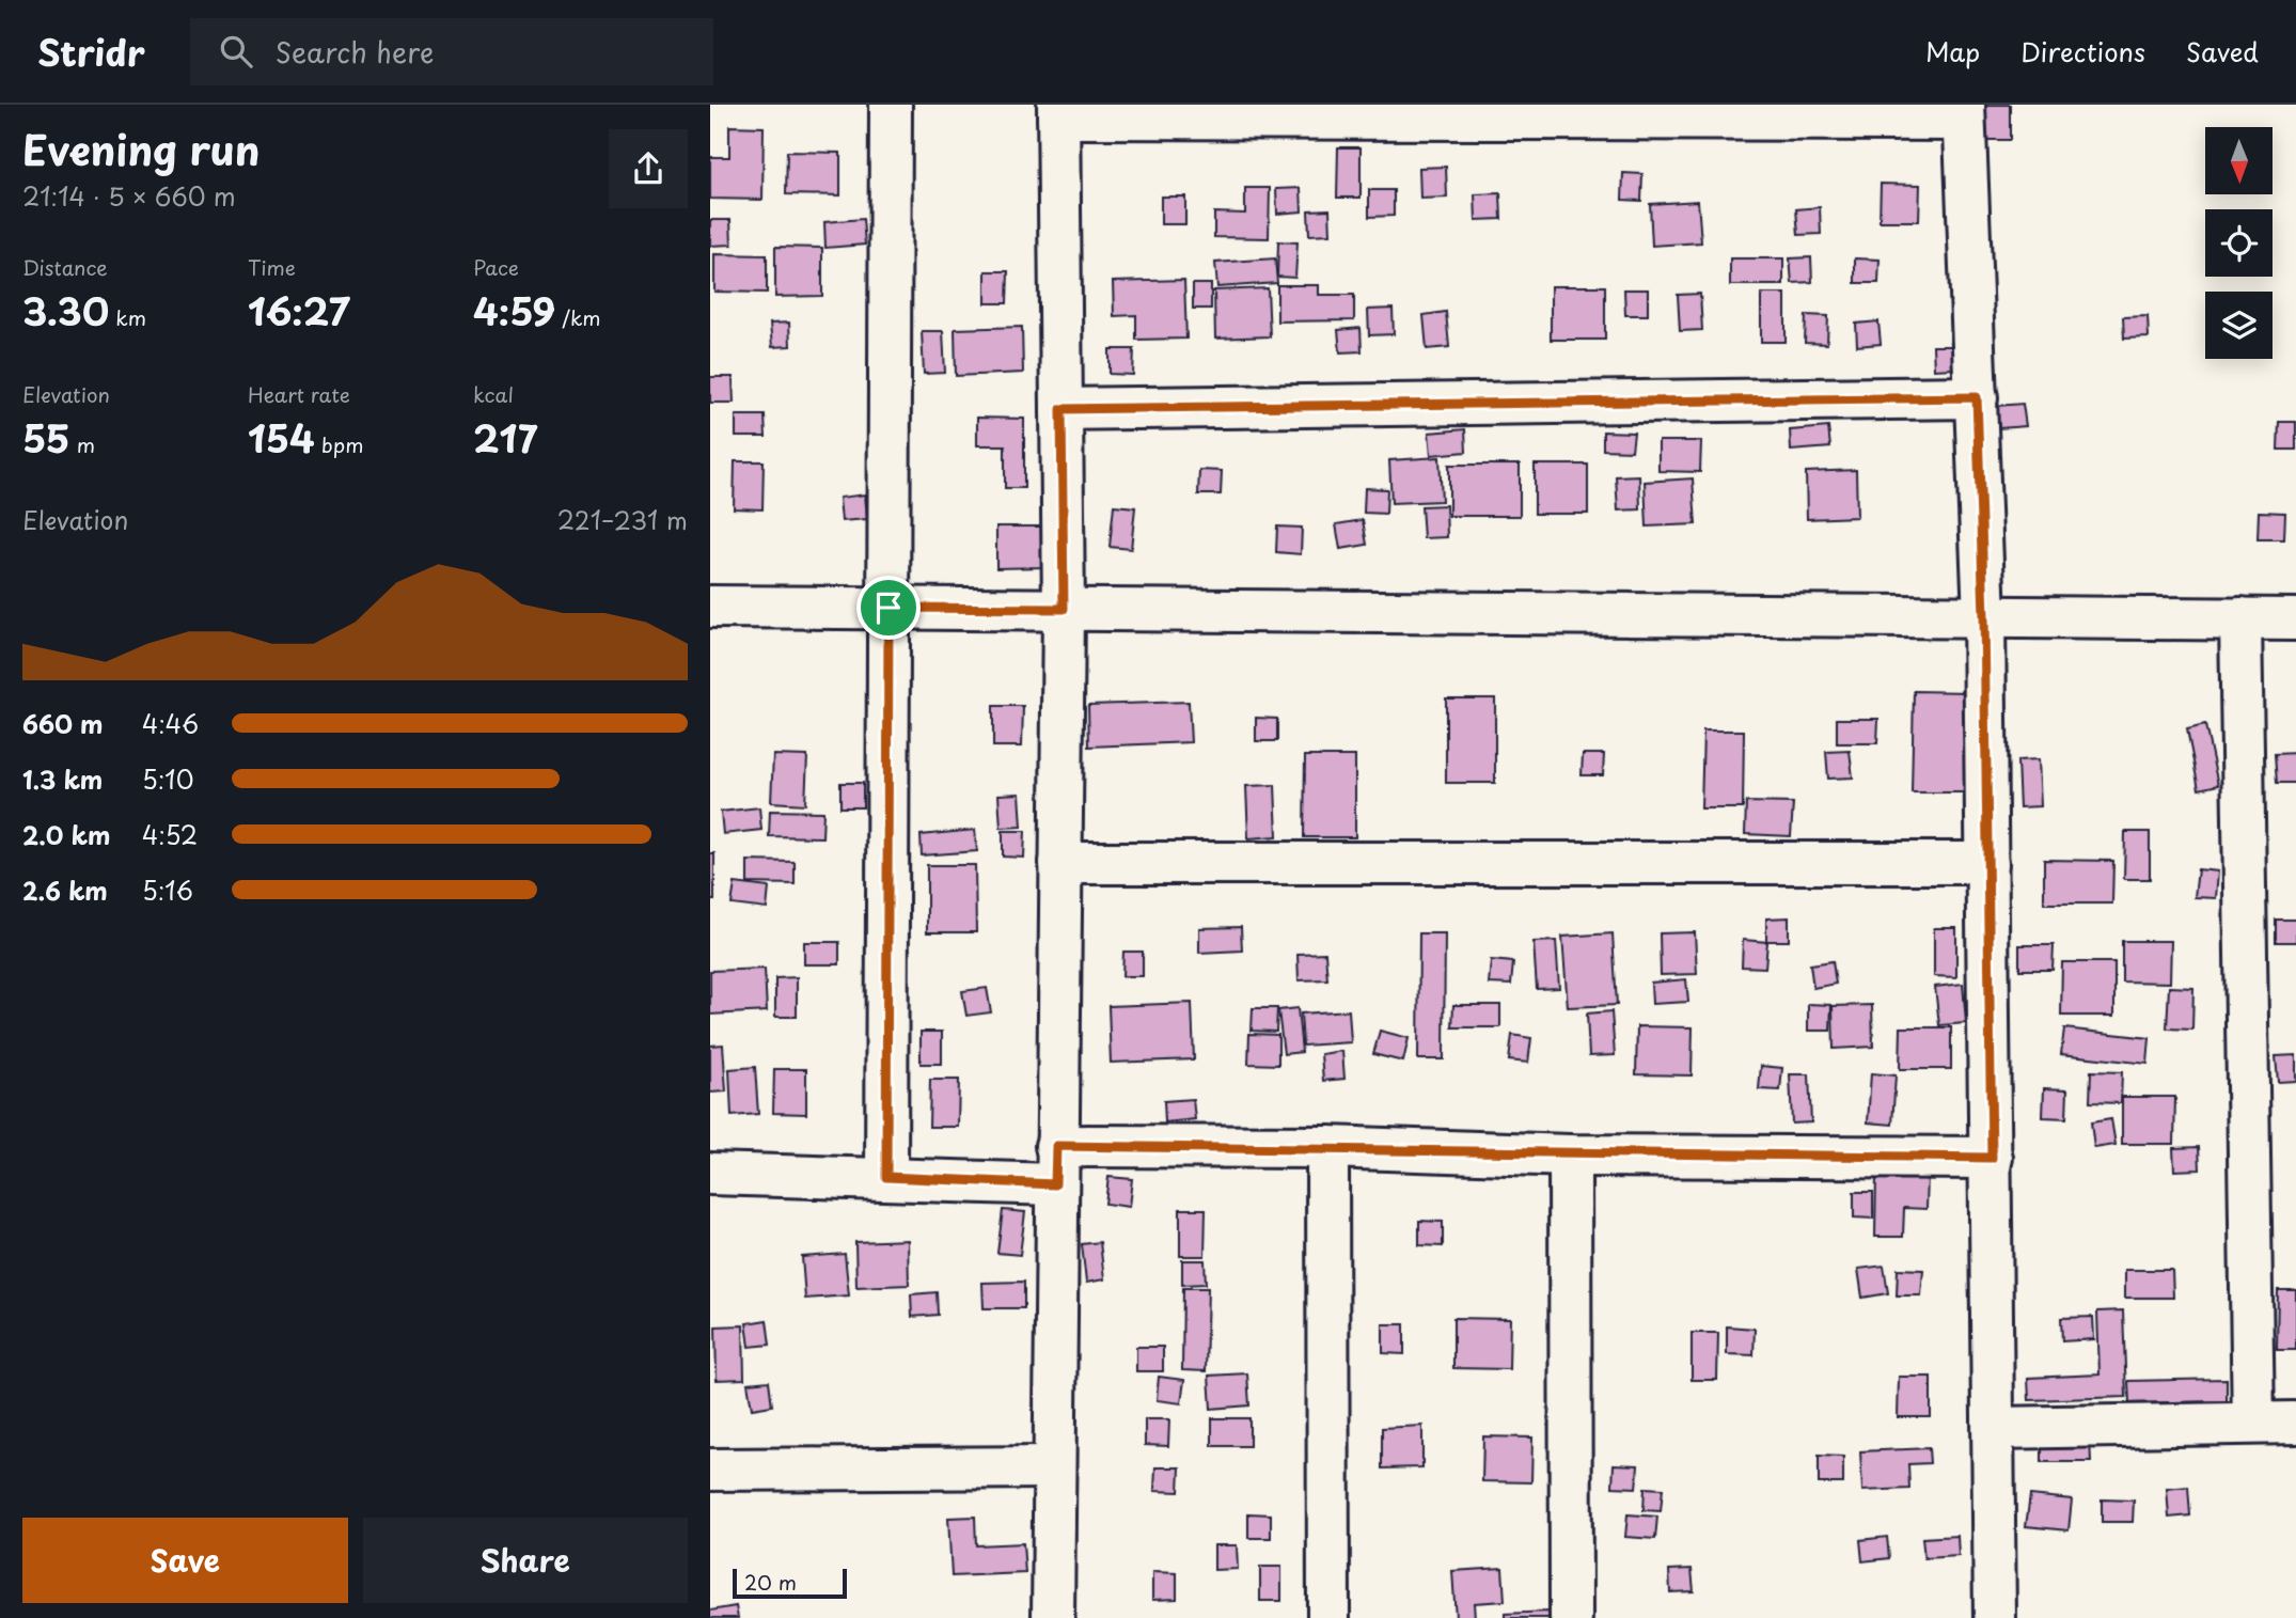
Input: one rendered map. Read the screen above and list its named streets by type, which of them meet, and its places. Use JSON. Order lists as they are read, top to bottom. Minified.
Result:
{"scale_bar":"20 m","north":"bottom","page":{"header":"Stridr","search":"Search here","nav":["Map","Directions","Saved"],"heading":["Evening run","21:14 · 5 × 660 m"],"stats":[["Distance","3.30 km"],["Time","16:27"],["Pace","4:59 /km"],["Elevation","55 m"],["Heart rate","154 bpm"],["kcal","217"]],"chart":["Elevation","221–231 m"],"list":[{"name":"660 m","note":"4:46"},{"name":"1.3 km","note":"5:10"},{"name":"2.0 km","note":"4:52"},{"name":"2.6 km","note":"5:16"}],"buttons":["Save","Share"],"scale":"20 m"}}
